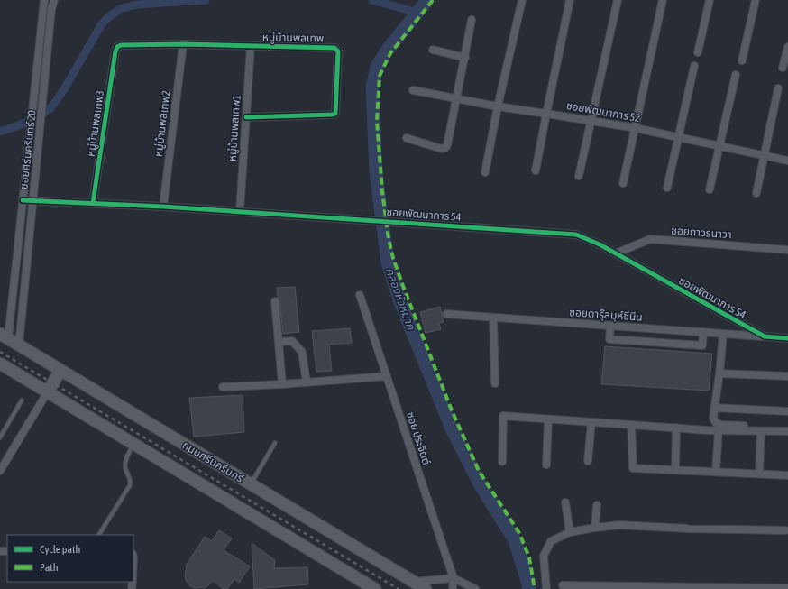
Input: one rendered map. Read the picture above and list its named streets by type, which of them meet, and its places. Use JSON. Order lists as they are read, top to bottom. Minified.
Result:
{"streets":{"main road":["ถนนศรีนครินทร์"],"street":["หมู่บ้านพลเทพ","ซอยพัฒนาการ 52","หมู่บ้านพลเทพ3","หมู่บ้านพลเทพ2","หมู่บ้านพลเทพ1","ซอยศรีนครินทร์ 20","ซอยพัฒนาการ 54","ซอยถาวรนาวา","ซอยดารุ๊ลมุห์ซีนีน","ซอย ประจิตต์"]},"crossings":[["หมู่บ้านพลเทพ","หมู่บ้านพลเทพ3"],["หมู่บ้านพลเทพ","หมู่บ้านพลเทพ2"],["หมู่บ้านพลเทพ","หมู่บ้านพลเทพ1"],["หมู่บ้านพลเทพ3","ซอยพัฒนาการ 54"],["หมู่บ้านพลเทพ2","ซอยพัฒนาการ 54"],["หมู่บ้านพลเทพ1","ซอยพัฒนาการ 54"],["ซอยศรีนครินทร์ 20","ซอยพัฒนาการ 54"],["ซอยศรีนครินทร์ 20","ถนนศรีนครินทร์"],["ซอยพัฒนาการ 54","ซอยถาวรนาวา"],["ซอยพัฒนาการ 54","ซอยดารุ๊ลมุห์ซีนีน"]],"water":["คลองหัวหมาก"],"legend":["Cycle path","Path"]}
